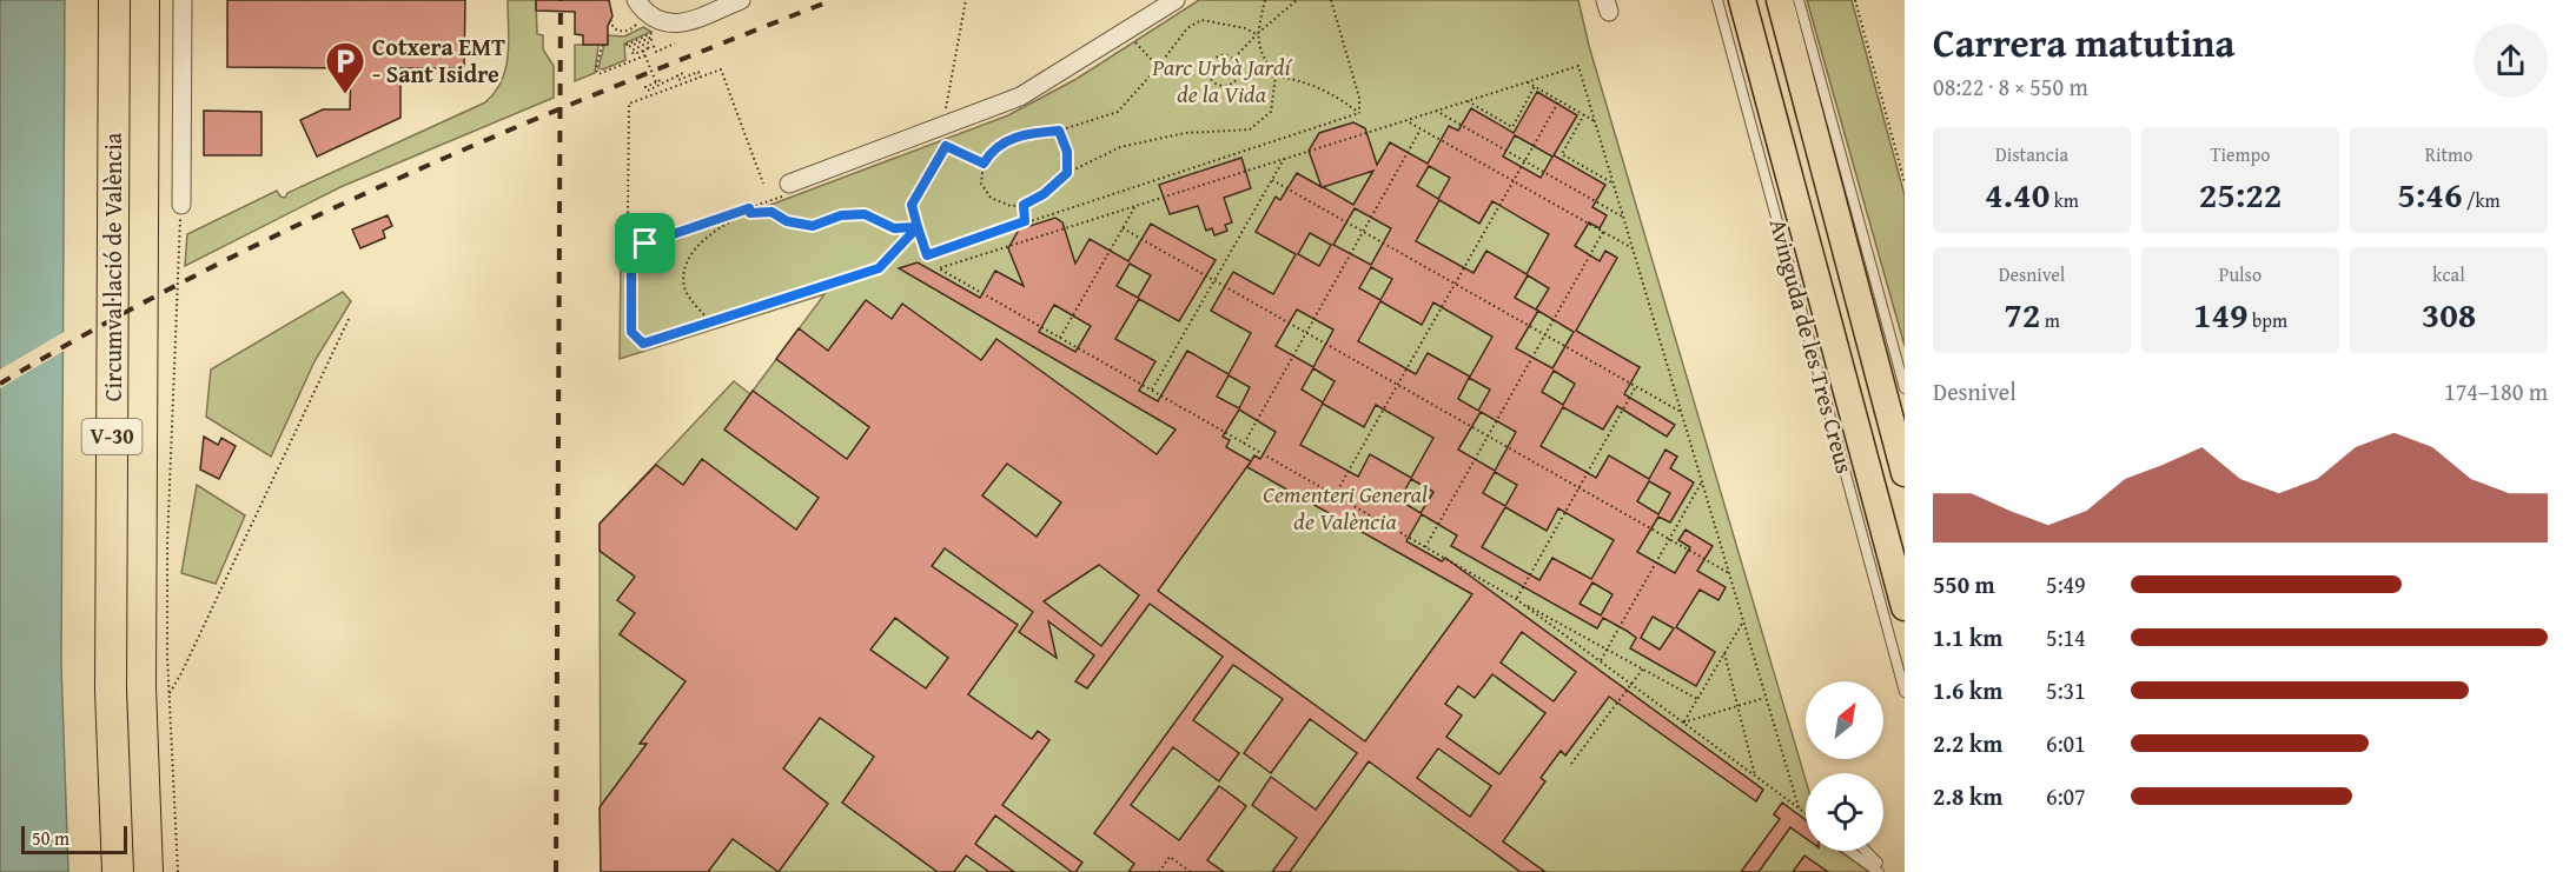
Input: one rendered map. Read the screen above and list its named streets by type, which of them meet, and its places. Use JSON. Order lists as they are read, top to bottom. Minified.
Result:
{"streets":{"highway":["Circumval·lació de València","V-30"],"main road":["Avinguda de les Tres Creus"]},"parks":["Parc Urbà Jardí de la Vida","Cementeri General de València"],"places":{"parking":["Cotxera EMT - Sant Isidre"]},"scale_bar":"50 m","north":"top right","page":{"heading":["Carrera matutina","08:22 · 8 × 550 m"],"stats":[["Distancia","4.40 km"],["Tiempo","25:22"],["Ritmo","5:46 /km"],["Desnivel","72 m"],["Pulso","149 bpm"],["kcal","308"]],"chart":["Desnivel","174–180 m"],"list":[{"name":"550 m","note":"5:49"},{"name":"1.1 km","note":"5:14"},{"name":"1.6 km","note":"5:31"},{"name":"2.2 km","note":"6:01"},{"name":"2.8 km","note":"6:07"}],"scale":"50 m"}}
